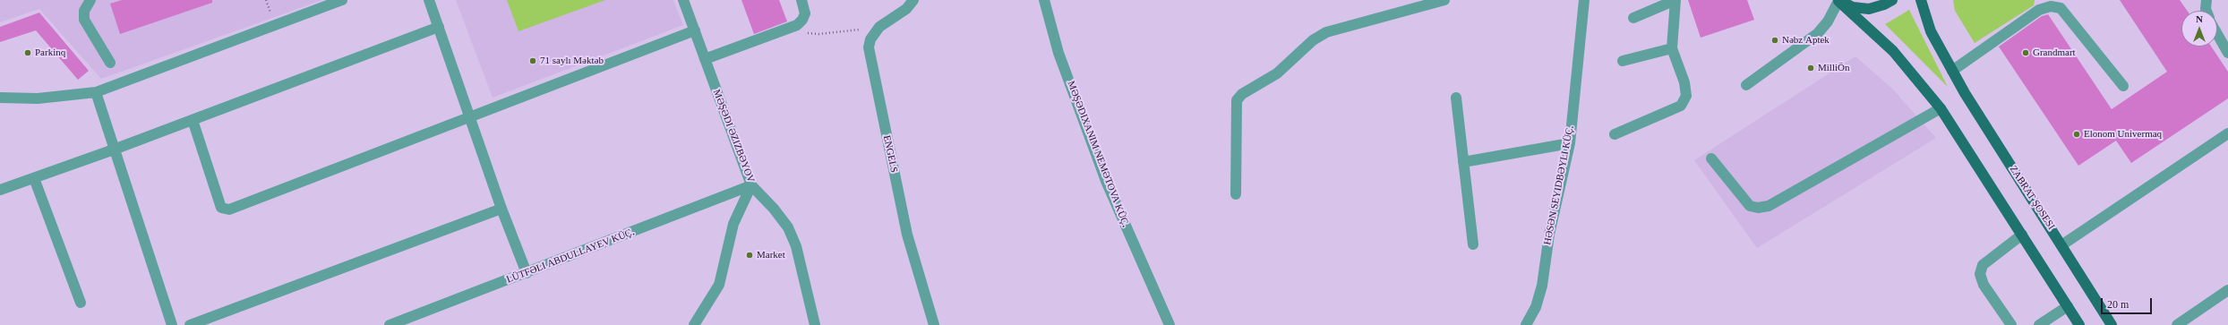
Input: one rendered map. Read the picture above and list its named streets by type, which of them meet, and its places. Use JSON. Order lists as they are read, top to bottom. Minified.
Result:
{"streets":{"main road":["ZABRAT ŞOSESI"],"street":["MƏŞƏDI ƏZIZBƏYOV","ENGELS","HƏSƏN SEYIDBƏYLI KÜÇ.","LÜTFƏLI ABDULLAYEV KÜÇ."]},"crossings":[["MƏŞƏDI ƏZIZBƏYOV","LÜTFƏLI ABDULLAYEV KÜÇ."]],"places":["Nəbz Aptek","Parkinq","Grandmart","71 saylı Məktəb","MilliÖn","Elonom Univermaq","Market"],"scale_bar":"20 m","north":"top"}
